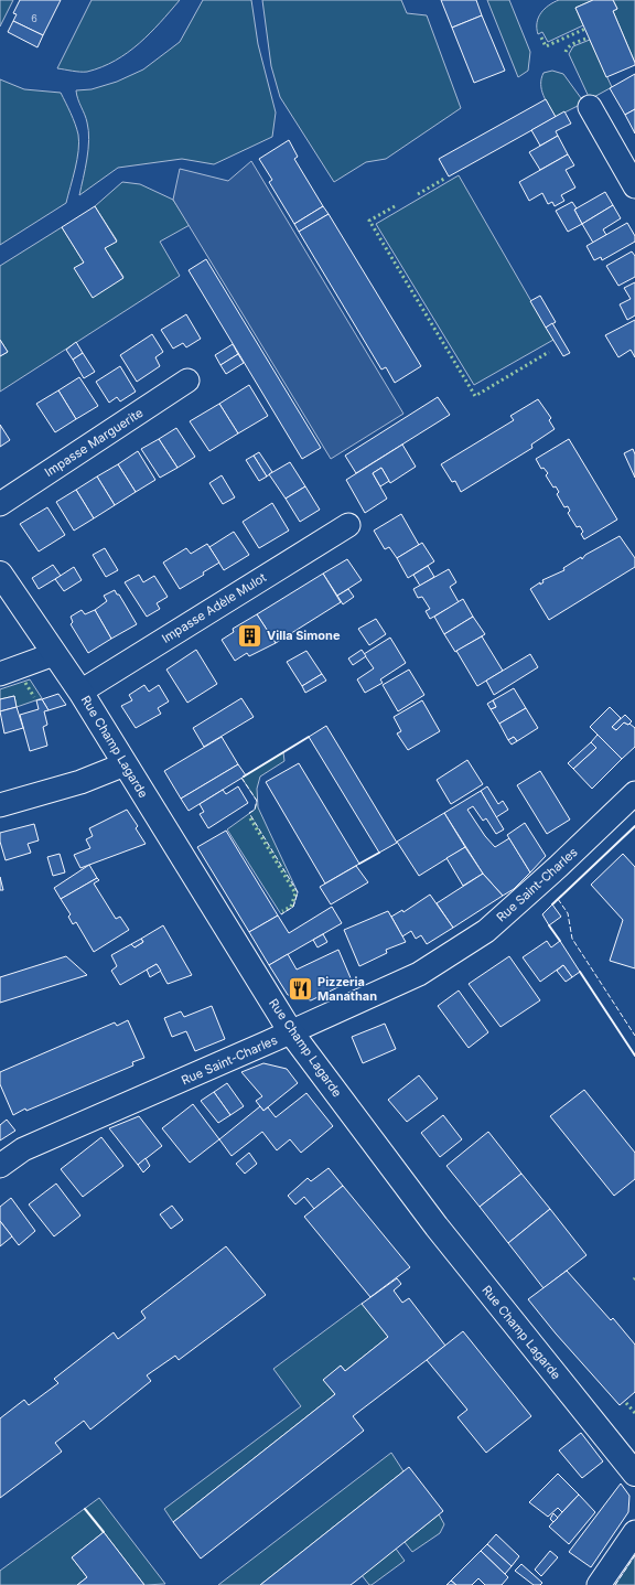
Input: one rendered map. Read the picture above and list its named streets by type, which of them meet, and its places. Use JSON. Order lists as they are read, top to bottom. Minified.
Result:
{"streets":{"main road":["Rue Champ Lagarde"],"street":["Impasse Marguerite","Impasse Adèle Mulot","Rue Saint-Charles"]},"crossings":[["Impasse Adèle Mulot","Rue Champ Lagarde"],["Rue Champ Lagarde","Rue Saint-Charles"]],"places":{"building":["Villa Simone"],"restaurant":["Pizzeria Manathan"]},"house_numbers":["6"]}
